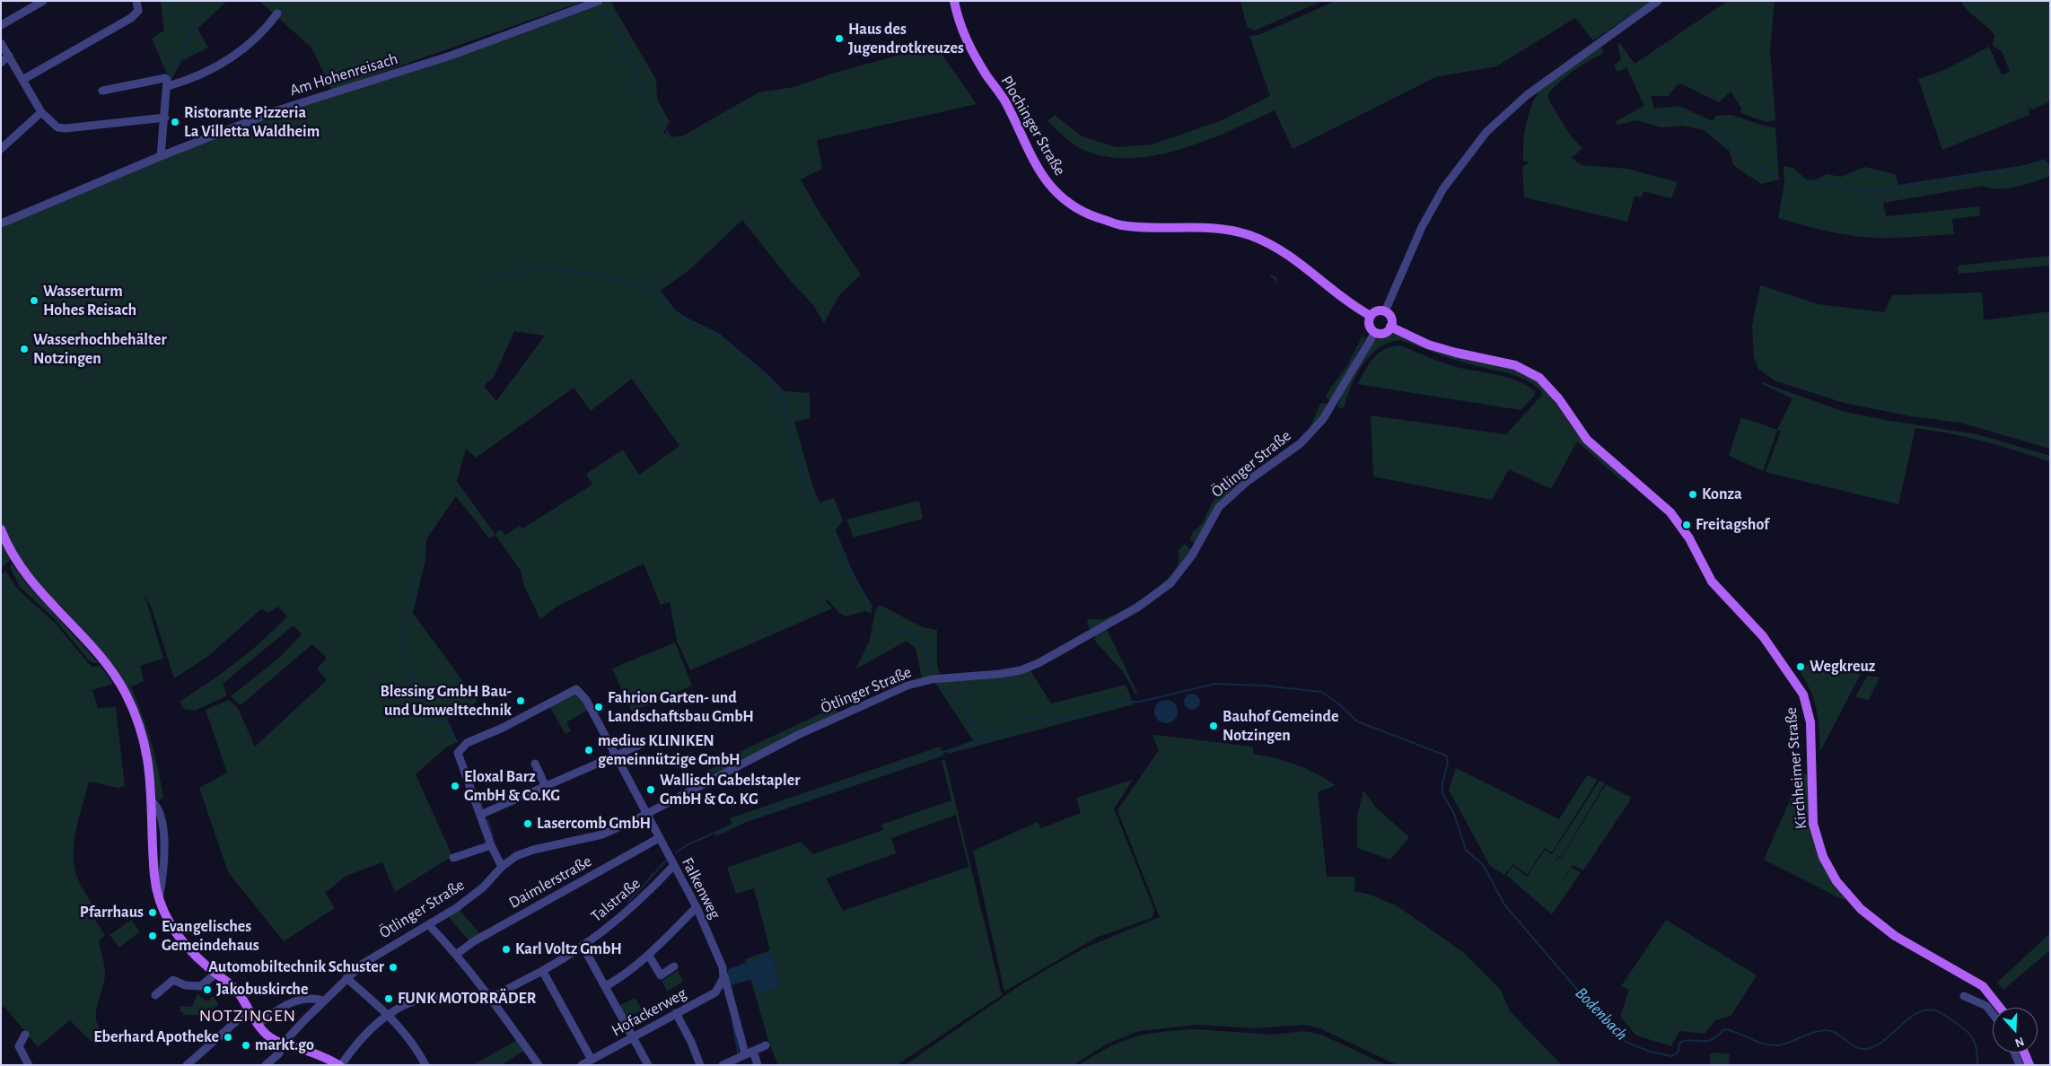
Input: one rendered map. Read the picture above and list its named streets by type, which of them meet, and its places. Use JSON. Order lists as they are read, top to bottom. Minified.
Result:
{"streets":{"main road":["Plochinger Straße","Kirchheimer Straße"],"street":["Am Hohenreisach","Ötlinger Straße","Daimlerstraße","Falkenweg","Talstraße","Hofackerweg"]},"crossings":[["Plochinger Straße","Ötlinger Straße"],["Plochinger Straße","Kirchheimer Straße"],["Ötlinger Straße","Kirchheimer Straße"],["Ötlinger Straße","Falkenweg"],["Daimlerstraße","Falkenweg"],["Falkenweg","Talstraße"],["Falkenweg","Hofackerweg"]],"districts":["NOTZINGEN"],"water":["Bodenbach"],"places":["Haus des Jugendrotkreuzes","Ristorante Pizzeria La Villetta Waldheim","Wasserturm Hohes Reisach","Wasserhochbehälter Notzingen","Konza","Freitagshof","Wegkreuz","Blessing GmbH Bau- und Umwelttechnik","Fahrion Garten- und Landschaftsbau GmbH","Bauhof Gemeinde Notzingen","medius KLINIKEN gemeinnützige GmbH","Eloxal Barz GmbH & Co.KG","Wallisch Gabelstapler GmbH & Co. KG","Lasercomb GmbH","Pfarrhaus","Evangelisches Gemeindehaus","Karl Voltz GmbH","Automobiltechnik Schuster","Jakobuskirche","FUNK MOTORRÄDER","Eberhard Apotheke","markt.go"],"north":"bottom"}
